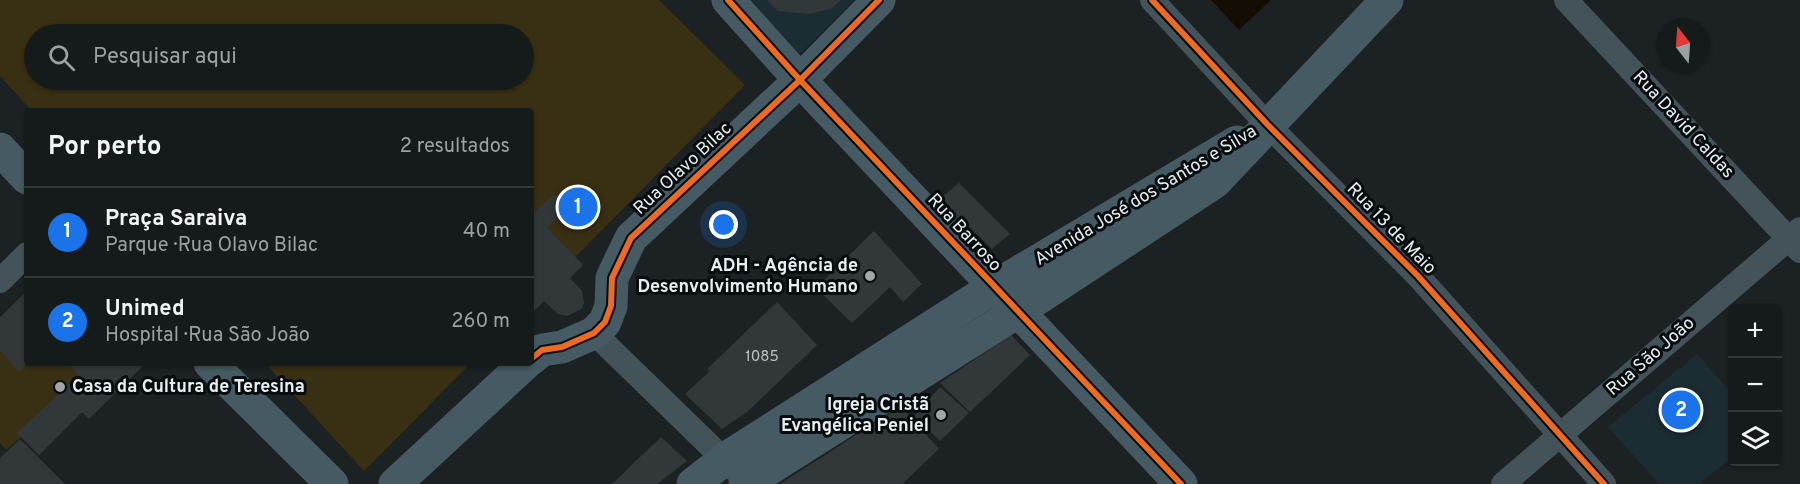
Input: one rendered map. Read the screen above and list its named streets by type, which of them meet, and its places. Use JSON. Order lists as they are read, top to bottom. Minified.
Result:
{"streets":{"street":["Rua David Caldas","Rua Olavo Bilac","Avenida José dos Santos e Silva","Rua 13 de Maio","Rua Barroso","Rua São João"]},"crossings":[["Rua David Caldas","Rua São João"],["Rua Olavo Bilac","Rua Barroso"],["Avenida José dos Santos e Silva","Rua 13 de Maio"],["Avenida José dos Santos e Silva","Rua Barroso"],["Rua 13 de Maio","Rua São João"]],"places":["ADH - Agência de Desenvolvimento Humano","Casa da Cultura de Teresina","Igreja Cristã Evangélica Peniel"],"house_numbers":["1085"],"north":"top","page":{"search":"Pesquisar aqui","heading":["Por perto","2 resultados"],"pins":["1","2"],"list":[{"mark":"1","name":"Praça Saraiva","note":"Parque · Rua Olavo Bilac","value":"40 m"},{"mark":"2","name":"Unimed","note":"Hospital · Rua São João","value":"260 m"}],"map_buttons":["+","−"]}}
